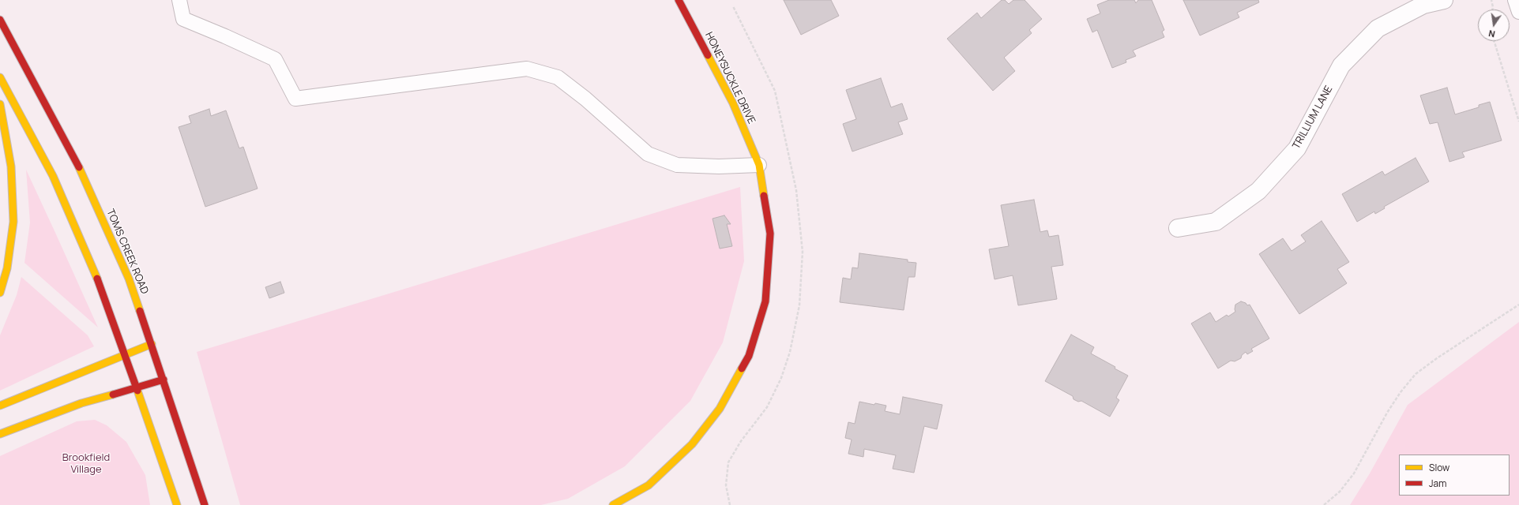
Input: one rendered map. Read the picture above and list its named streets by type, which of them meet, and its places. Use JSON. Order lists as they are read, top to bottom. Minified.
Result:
{"streets":{"main road":["HONEYSUCKLE DRIVE","TOMS CREEK ROAD"],"street":["TRILLIUM LANE"]},"parks":["Brookfield Village"],"legend":["Slow","Jam"],"north":"bottom"}
